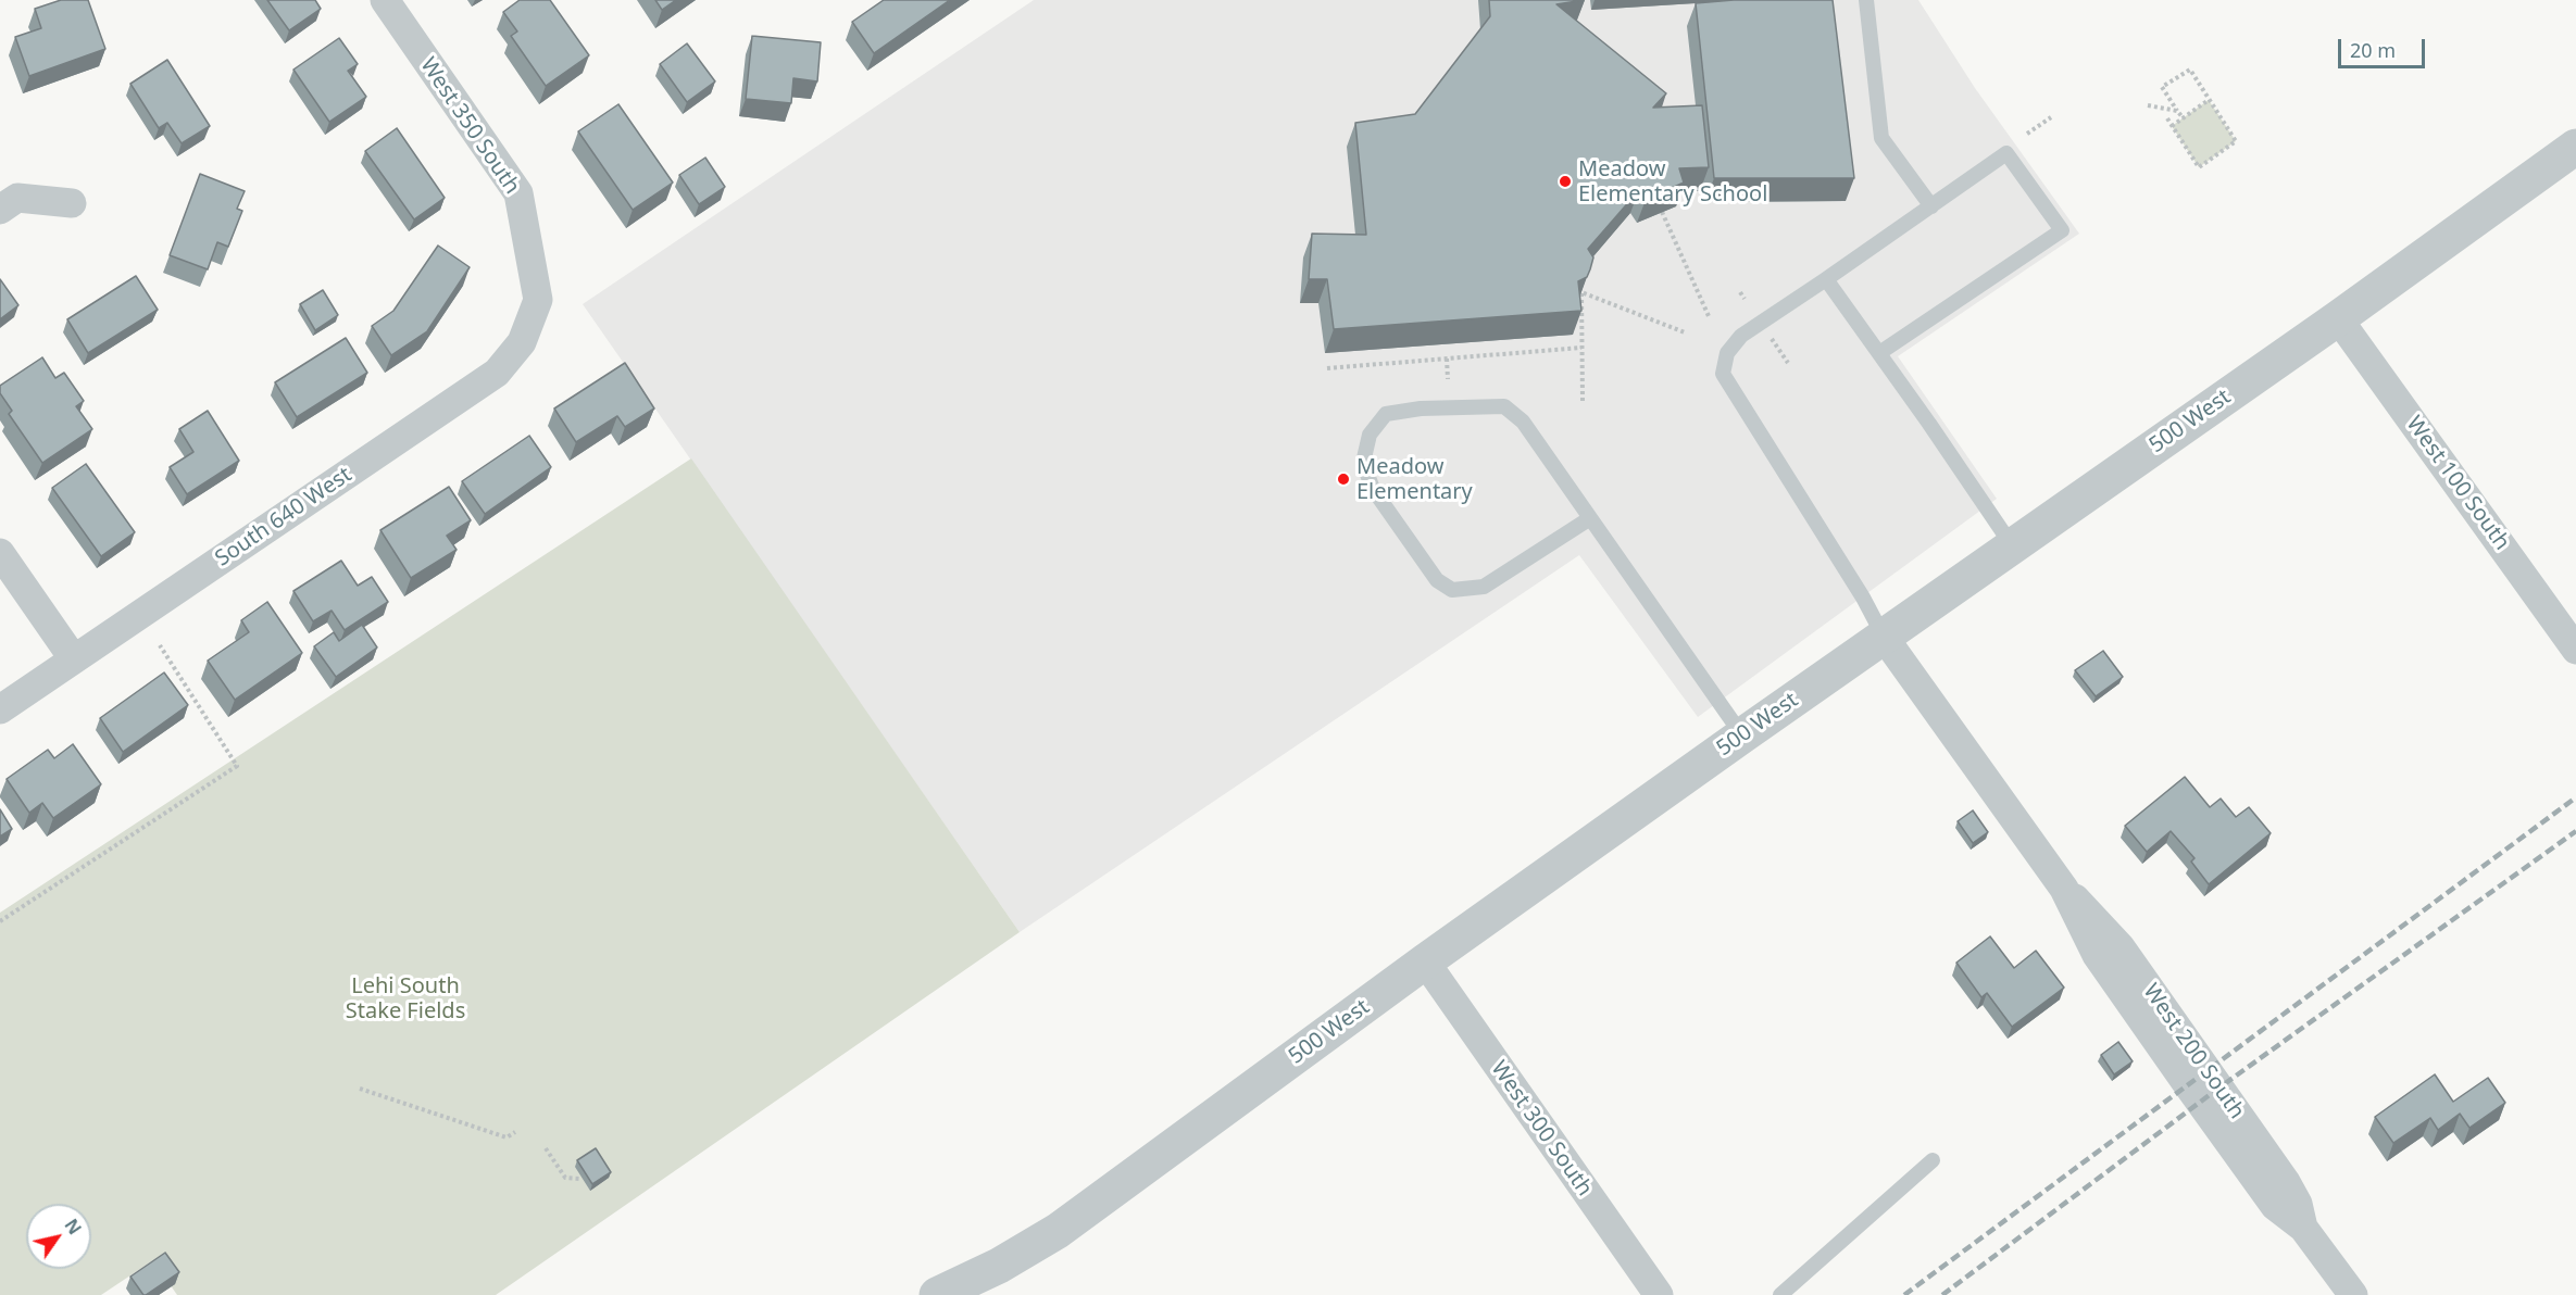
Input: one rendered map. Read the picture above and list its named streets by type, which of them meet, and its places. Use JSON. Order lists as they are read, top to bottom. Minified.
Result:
{"streets":{"street":["West 350 South","500 West","West 100 South","South 640 West","West 200 South","West 300 South"]},"crossings":[["West 350 South","South 640 West"],["500 West","West 100 South"],["500 West","West 200 South"],["500 West","West 300 South"]],"parks":["Lehi South Stake Fields"],"places":["Meadow Elementary School","Meadow Elementary"],"scale_bar":"20 m","north":"top right"}
